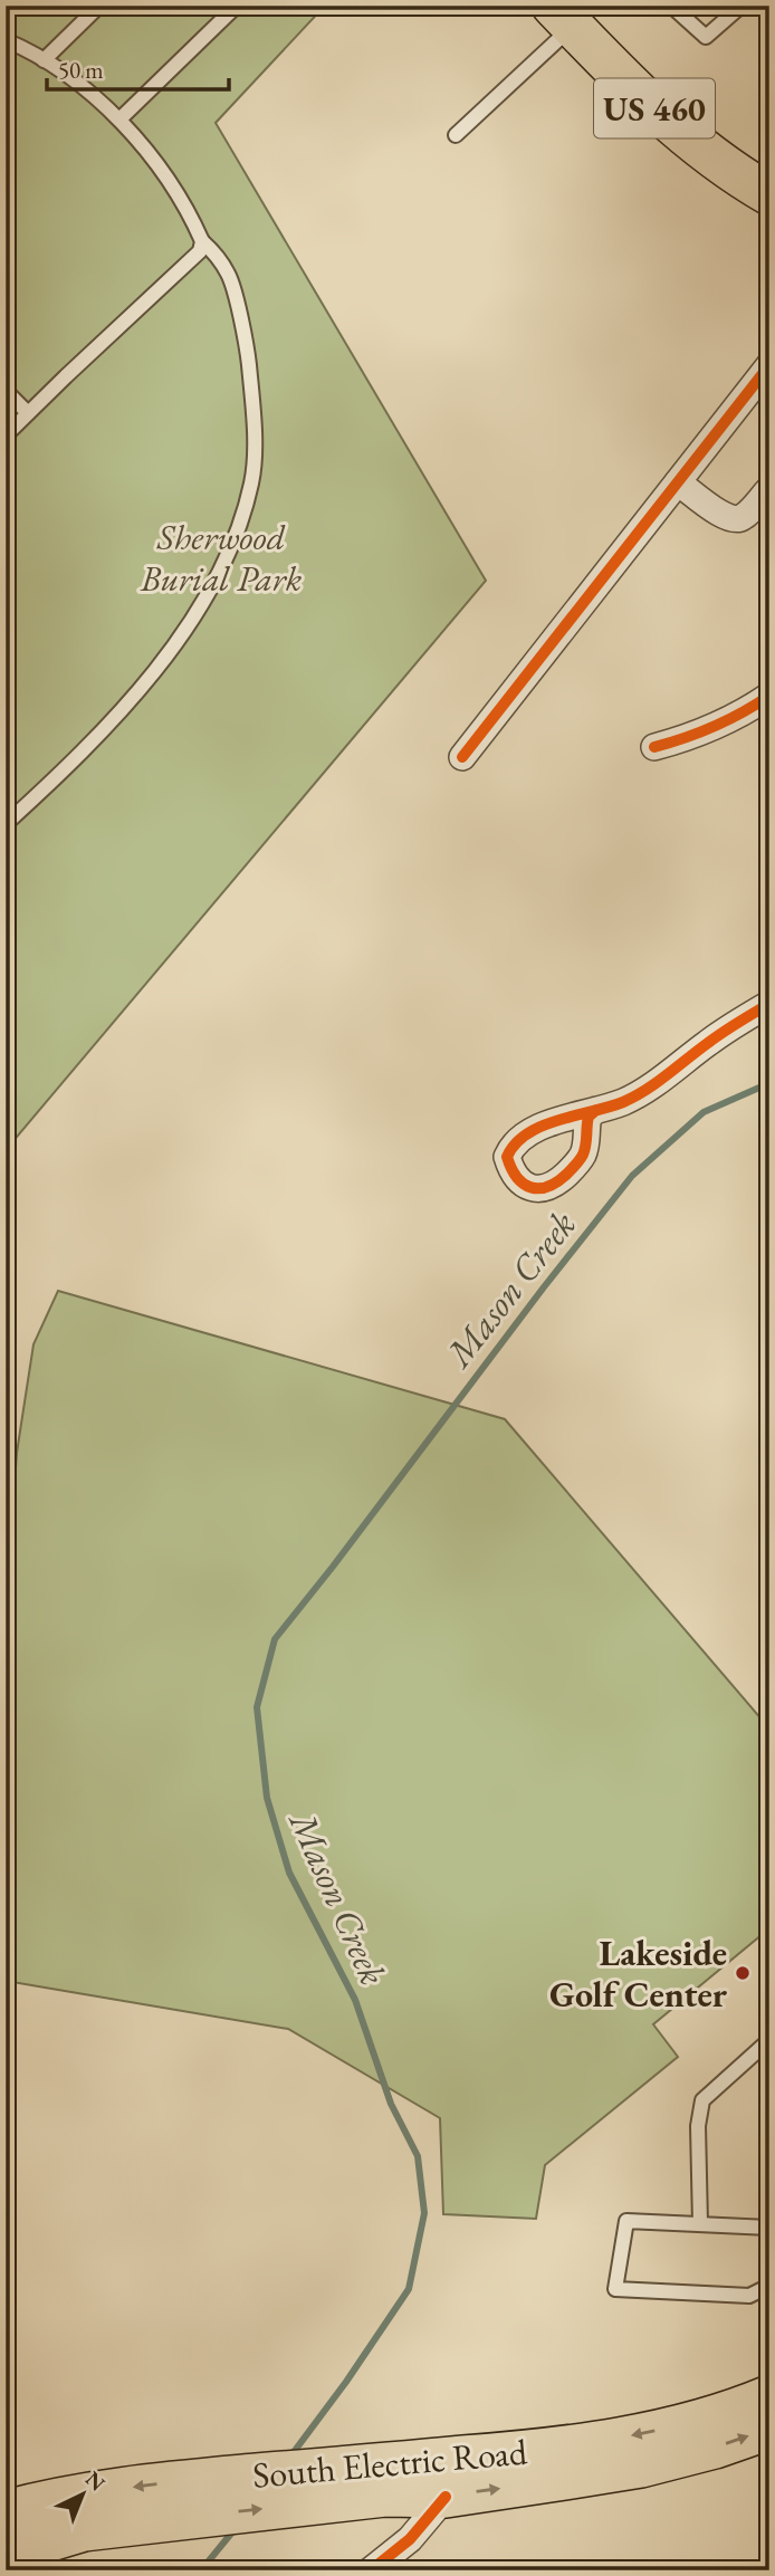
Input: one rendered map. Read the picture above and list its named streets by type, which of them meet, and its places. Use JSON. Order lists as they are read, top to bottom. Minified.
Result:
{"streets":{"main road":["US 460","South Electric Road"]},"water":["Mason Creek"],"parks":["Sherwood Burial Park"],"places":["Lakeside Golf Center"],"scale_bar":"50 m","north":"top right"}
